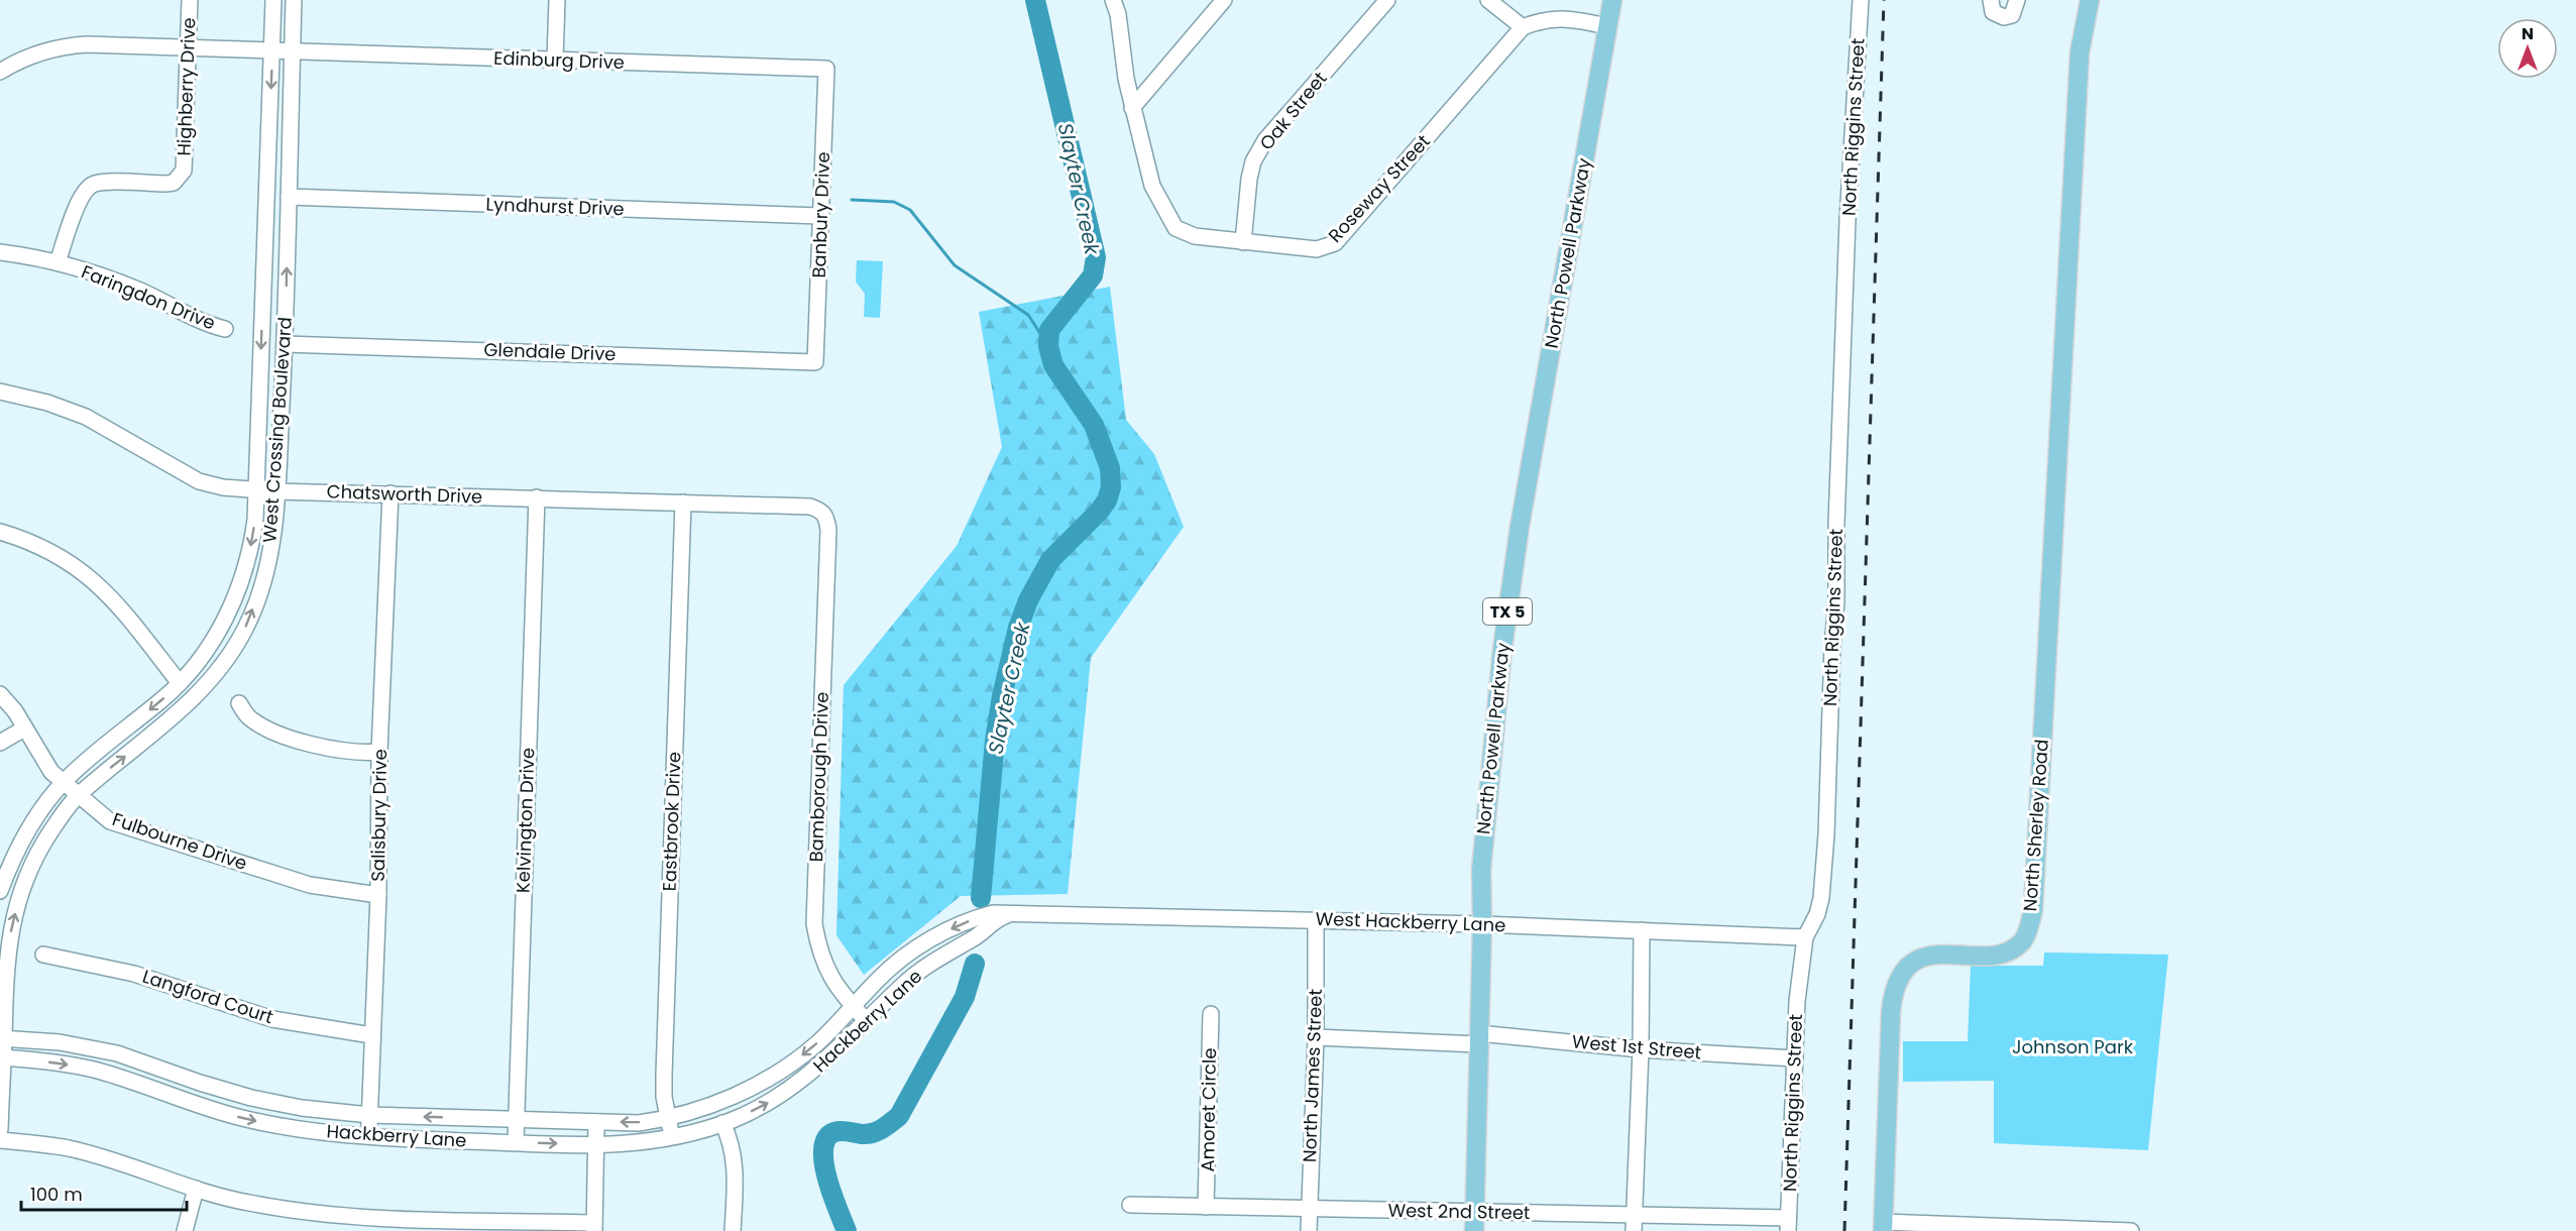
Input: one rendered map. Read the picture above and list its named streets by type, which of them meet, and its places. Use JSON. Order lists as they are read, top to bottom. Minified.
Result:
{"streets":{"main road":["North Powell Parkway","TX 5","North Sherley Road"],"street":["Edinburg Drive","Highberry Drive","Oak Street","North Riggins Street","Roseway Street","Lyndhurst Drive","Banbury Drive","Faringdon Drive","Glendale Drive","West Crossing Boulevard","Chatsworth Drive","Bamborough Drive","Salisbury Drive","Kelvington Drive","Eastbrook Drive","Fulbourne Drive","West Hackberry Lane","Langford Court","Hackberry Lane","West 1st Street","North James Street","Amoret Circle","West 2nd Street"]},"crossings":[["Edinburg Drive","Highberry Drive"],["Edinburg Drive","Banbury Drive"],["Edinburg Drive","West Crossing Boulevard"],["Highberry Drive","Faringdon Drive"],["Oak Street","Roseway Street"],["North Riggins Street","West Hackberry Lane"],["North Riggins Street","West 1st Street"],["North Riggins Street","West 2nd Street"],["Lyndhurst Drive","Banbury Drive"],["Lyndhurst Drive","West Crossing Boulevard"],["Banbury Drive","Glendale Drive"],["North Powell Parkway","West Hackberry Lane"],["North Powell Parkway","West 1st Street"],["North Powell Parkway","West 2nd Street"],["Glendale Drive","West Crossing Boulevard"],["West Crossing Boulevard","Chatsworth Drive"],["West Crossing Boulevard","Fulbourne Drive"],["West Crossing Boulevard","Hackberry Lane"],["Chatsworth Drive","Bamborough Drive"],["Chatsworth Drive","Salisbury Drive"],["Chatsworth Drive","Kelvington Drive"],["Chatsworth Drive","Eastbrook Drive"],["Bamborough Drive","Hackberry Lane"],["Salisbury Drive","Fulbourne Drive"],["Salisbury Drive","Langford Court"],["Salisbury Drive","Hackberry Lane"],["Kelvington Drive","Hackberry Lane"],["Eastbrook Drive","Hackberry Lane"],["West Hackberry Lane","Hackberry Lane"],["West Hackberry Lane","North James Street"],["West 1st Street","North James Street"],["North James Street","West 2nd Street"],["Amoret Circle","West 2nd Street"]],"water":["Slayter Creek"],"parks":["Johnson Park"],"scale_bar":"100 m","north":"top"}
